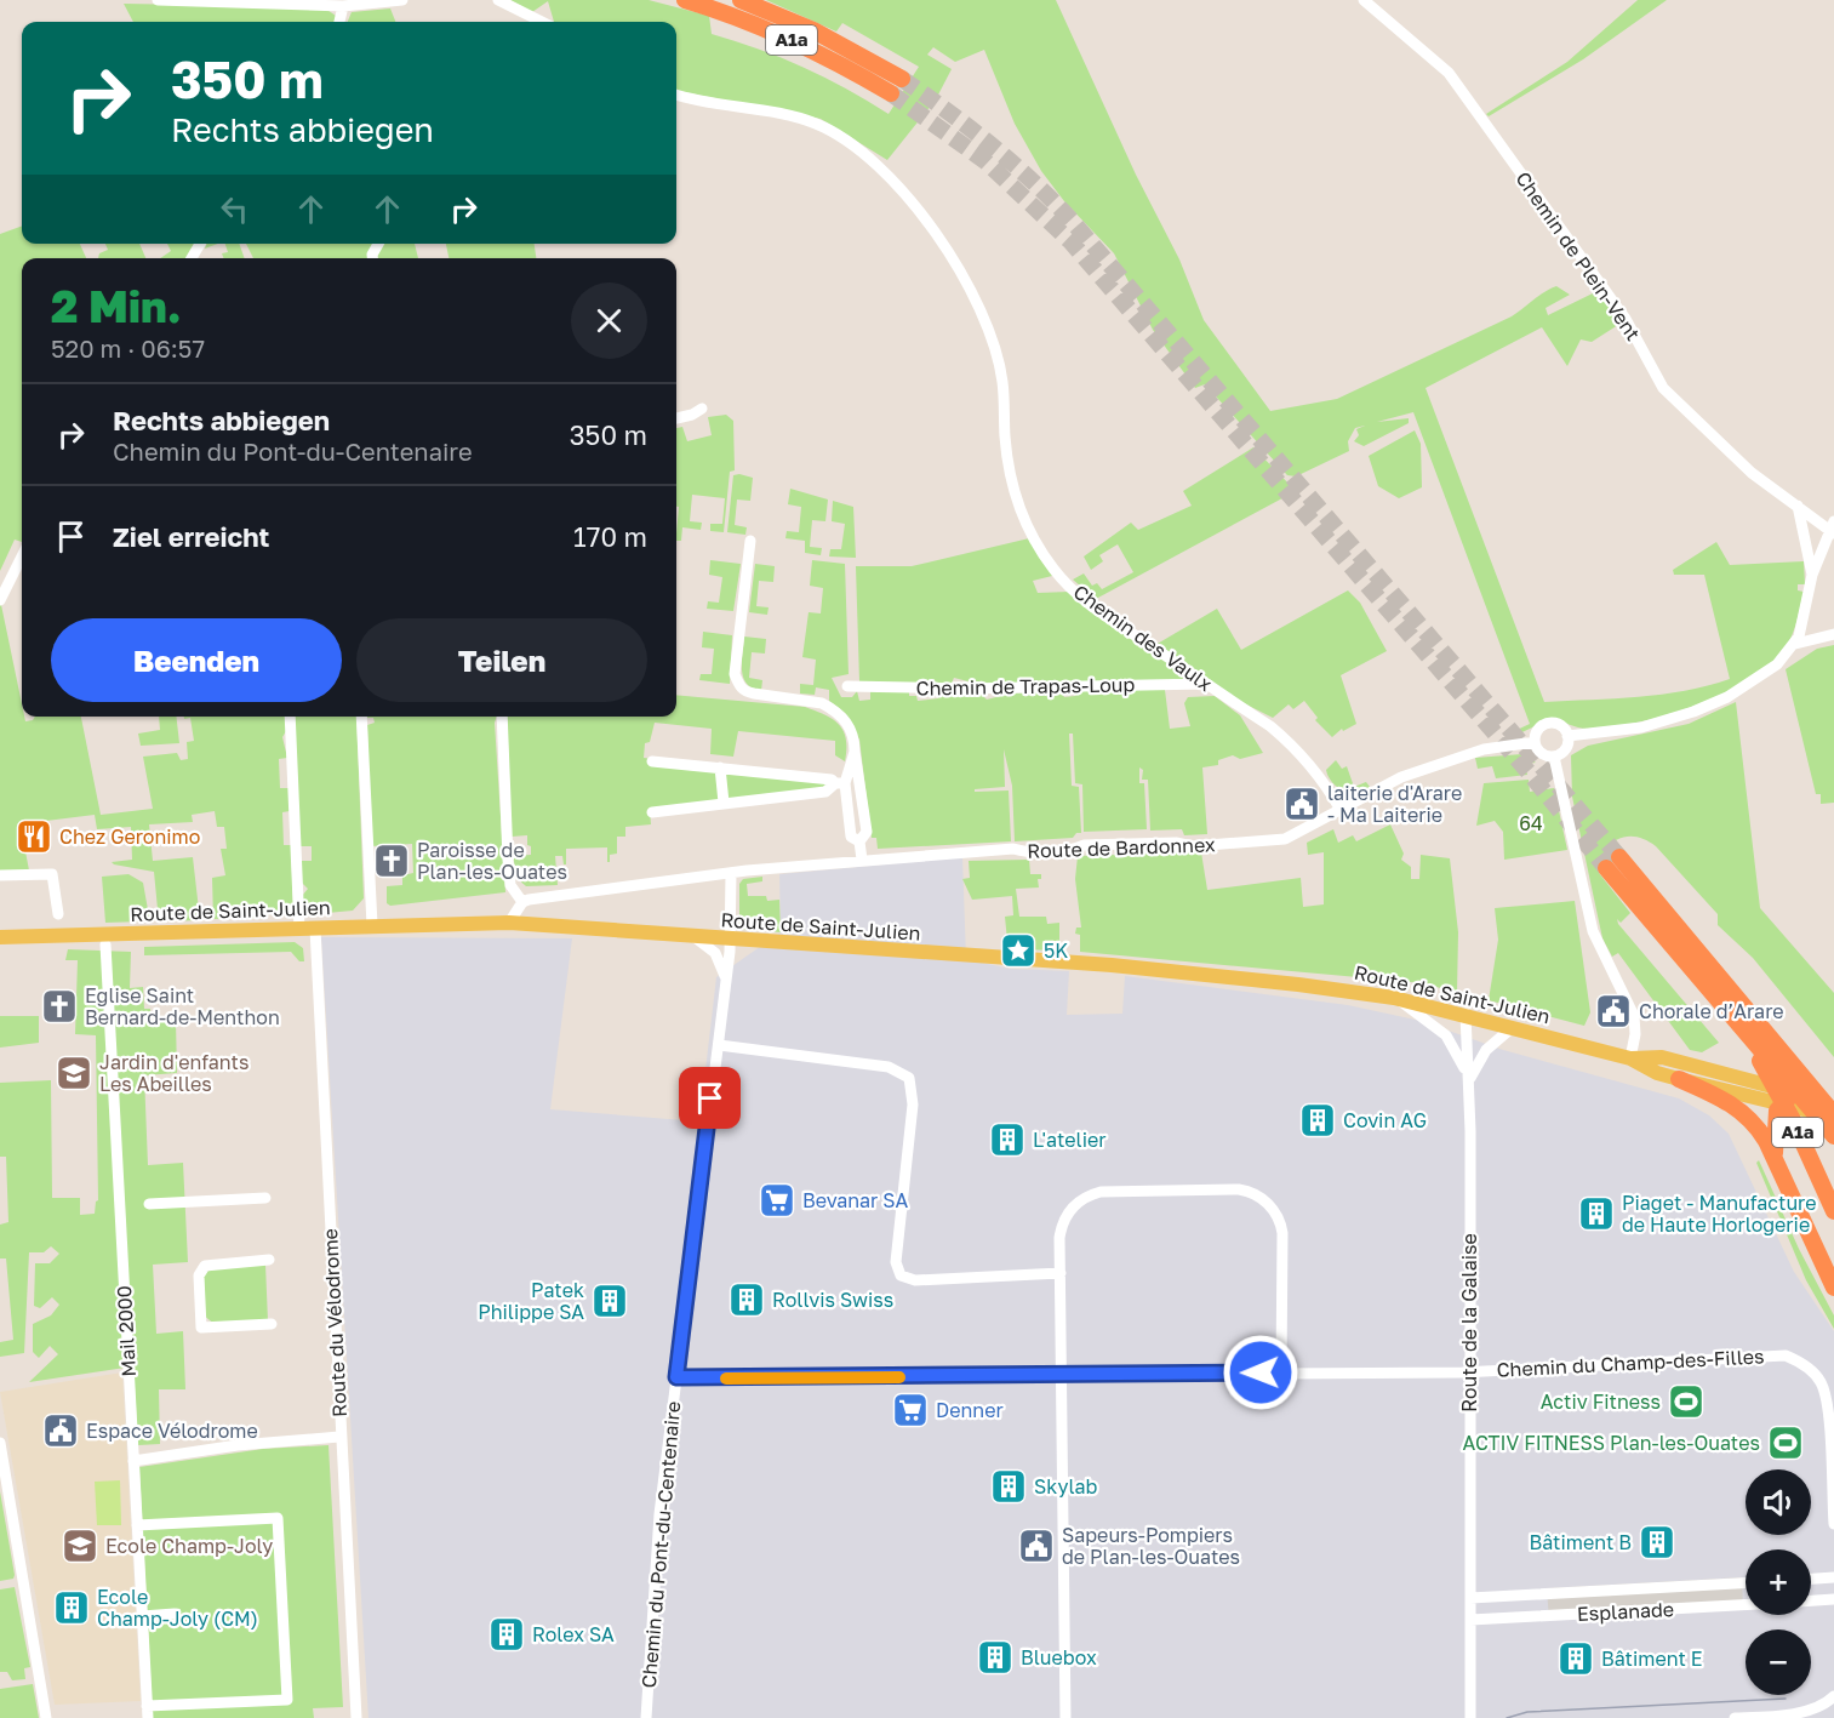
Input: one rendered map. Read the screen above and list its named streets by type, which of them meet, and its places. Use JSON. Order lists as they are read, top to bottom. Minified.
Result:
{"streets":{"highway":["A1a"],"main road":["Route de Saint-Julien"],"street":["Chemin de Plein-Vent","Chemin des Vaulx","Chemin de Trapas-Loup","Route de Bardonnex","Route du Vélodrome","Route de la Galaise","Mail 2000","Chemin du Champ-des-Filles","Chemin du Pont-du-Centenaire","Esplanade"]},"crossings":[["A1a","Route de Saint-Julien"],["Chemin de Plein-Vent","Route de Bardonnex"],["Chemin des Vaulx","Chemin de Trapas-Loup"],["Chemin des Vaulx","Route de Bardonnex"],["Route de Saint-Julien","Route du Vélodrome"],["Route de Saint-Julien","Route de la Galaise"],["Route de Saint-Julien","Chemin du Pont-du-Centenaire"],["Route de la Galaise","Chemin du Champ-des-Filles"],["Route de la Galaise","Esplanade"],["Chemin du Champ-des-Filles","Chemin du Pont-du-Centenaire"]],"parks":["64"],"places":{"public building":["laiterie d'Arare - Ma Laiterie","Chorale d’Arare","Espace Vélodrome","Sapeurs-Pompiers de Plan-les-Ouates"],"restaurant":["Chez Geronimo"],"church":["Paroisse de Plan-les-Ouates","Eglise Saint Bernard-de-Menthon"],"place":["5K"],"school or university":["Jardin d'enfants Les Abeilles","Ecole Champ-Joly"],"building":["Covin AG","L'atelier","Piaget - Manufacture de Haute Horlogerie","Rollvis Swiss","Patek Philippe SA","Skylab","Bâtiment B","Ecole Champ-Joly (CM)","Rolex SA","Bluebox","Bâtiment E"],"supermarket":["Bevanar SA","Denner"],"sports":["Activ Fitness","ACTIV FITNESS Plan-les-Ouates"]},"page":{"turn":["350 m","Rechts abbiegen"],"heading":["2 Min.","520 m · 06:57"],"list":[{"name":"Rechts abbiegen","note":"Chemin du Pont-du-Centenaire","value":"350 m"},{"name":"Ziel erreicht","value":"170 m"}],"buttons":["Beenden","Teilen"],"map_buttons":["+","−"]}}
